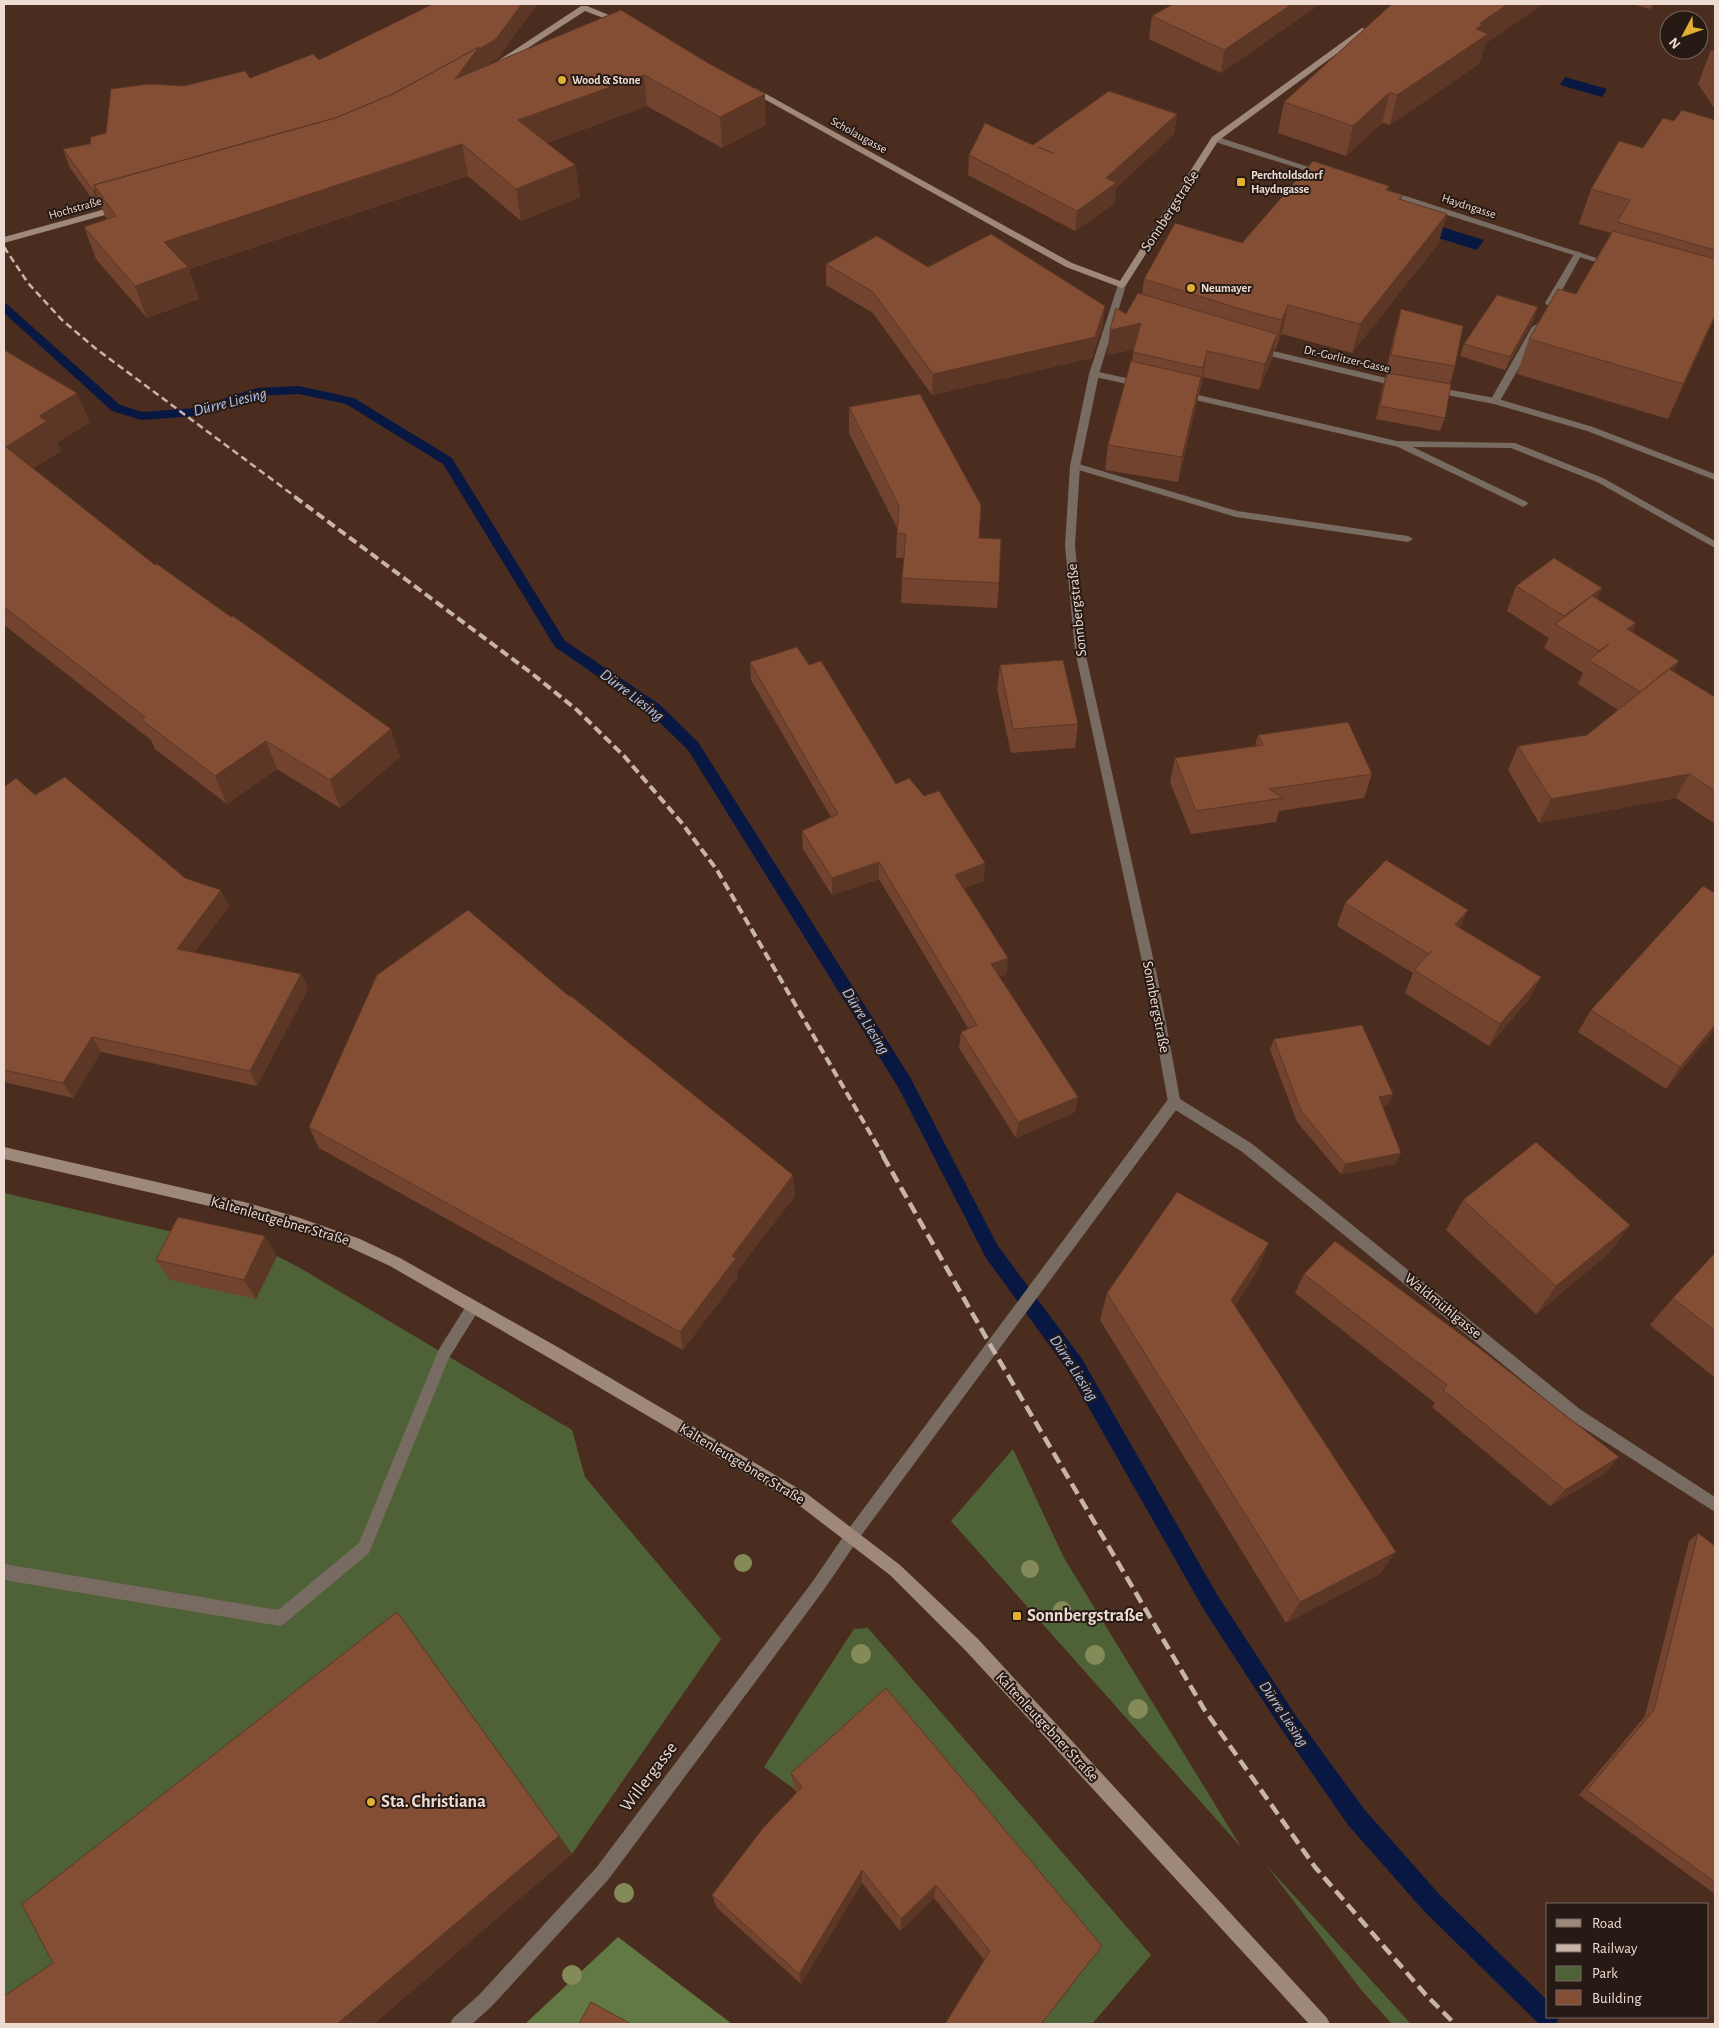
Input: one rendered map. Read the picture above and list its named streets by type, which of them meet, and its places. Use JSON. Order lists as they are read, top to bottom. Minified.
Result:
{"streets":{"main road":["Scholaugasse","Hochstraße","Sonnbergstraße","Kaltenleutgebner Straße"],"street":["Haydngasse","Dr.-Gorlitzer-Gasse","Waldmühlgasse","Willergasse"]},"crossings":[["Scholaugasse","Sonnbergstraße"],["Sonnbergstraße","Waldmühlgasse"],["Kaltenleutgebner Straße","Willergasse"]],"water":["Dürre Liesing"],"places":{"other":["Wood & Stone","Neumayer","Sta. Christiana"],"transit":["Perchtoldsdorf Haydngasse","Sonnbergstraße"]},"legend":["Road","Railway","Park","Building"],"north":"bottom left"}
